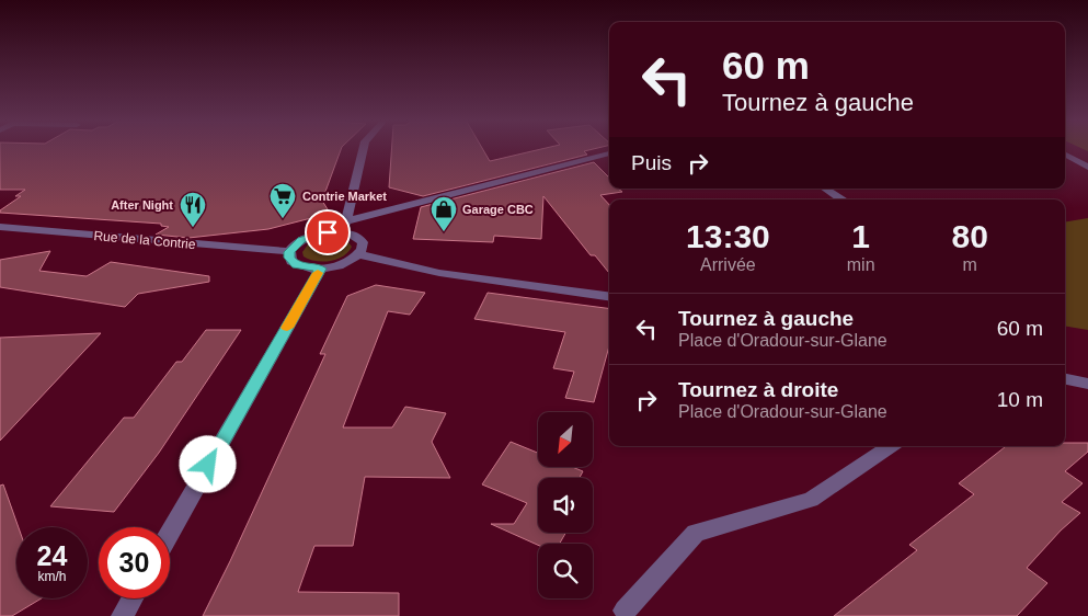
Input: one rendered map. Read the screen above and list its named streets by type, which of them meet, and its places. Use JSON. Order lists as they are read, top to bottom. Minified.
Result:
{"streets":{"street":["Rue de la Contrie"]},"places":{"supermarket":["Contrie Market"],"restaurant":["After Night"],"shop":["Garage CBC"]},"north":"bottom left","page":{"turn":["60 m","Tournez à gauche"],"then":"Puis","eta":["13:30","Arrivée","1","min","80","m"],"list":[{"name":"Tournez à gauche","note":"Place d'Oradour-sur-Glane","value":"60 m"},{"name":"Tournez à droite","note":"Place d'Oradour-sur-Glane","value":"10 m"}],"speed":"24 km/h","limit":"30"}}
